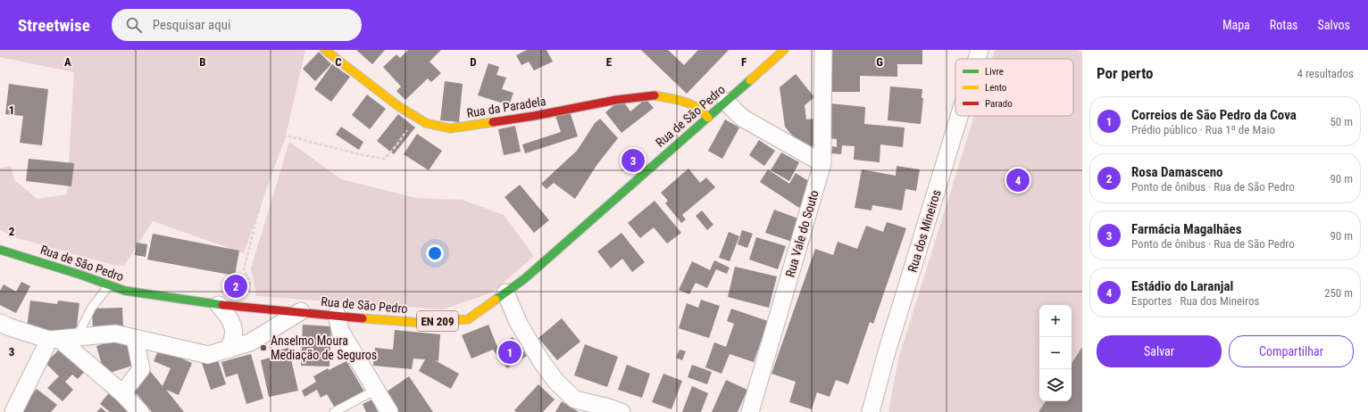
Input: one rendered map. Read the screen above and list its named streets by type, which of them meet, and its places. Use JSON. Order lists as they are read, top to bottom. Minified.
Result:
{"streets":{"main road":["Rua da Paradela","Rua de São Pedro","EN 209"],"street":["Rua dos Mineiros","Rua Vale do Souto"]},"crossings":[["Rua da Paradela","Rua de São Pedro"]],"places":["Anselmo Moura Mediação de Seguros"],"legend":["Livre","Lento","Parado"],"page":{"header":"Streetwise","search":"Pesquisar aqui","nav":["Mapa","Rotas","Salvos"],"heading":["Por perto","4 resultados"],"list":[{"mark":"1","name":"Correios de São Pedro da Cova","note":"Prédio público · Rua 1º de Maio","value":"50 m"},{"mark":"2","name":"Rosa Damasceno","note":"Ponto de ônibus · Rua de São Pedro","value":"90 m"},{"mark":"3","name":"Farmácia Magalhães","note":"Ponto de ônibus · Rua de São Pedro","value":"90 m"},{"mark":"4","name":"Estádio do Laranjal","note":"Esportes · Rua dos Mineiros","value":"250 m"}],"pins":["3","4","2","1"],"map_buttons":["+","−"],"buttons":["Salvar","Compartilhar"]},"grid":{"columns":["A","B","C","D","E","F","G"],"rows":["1","2","3"]}}
